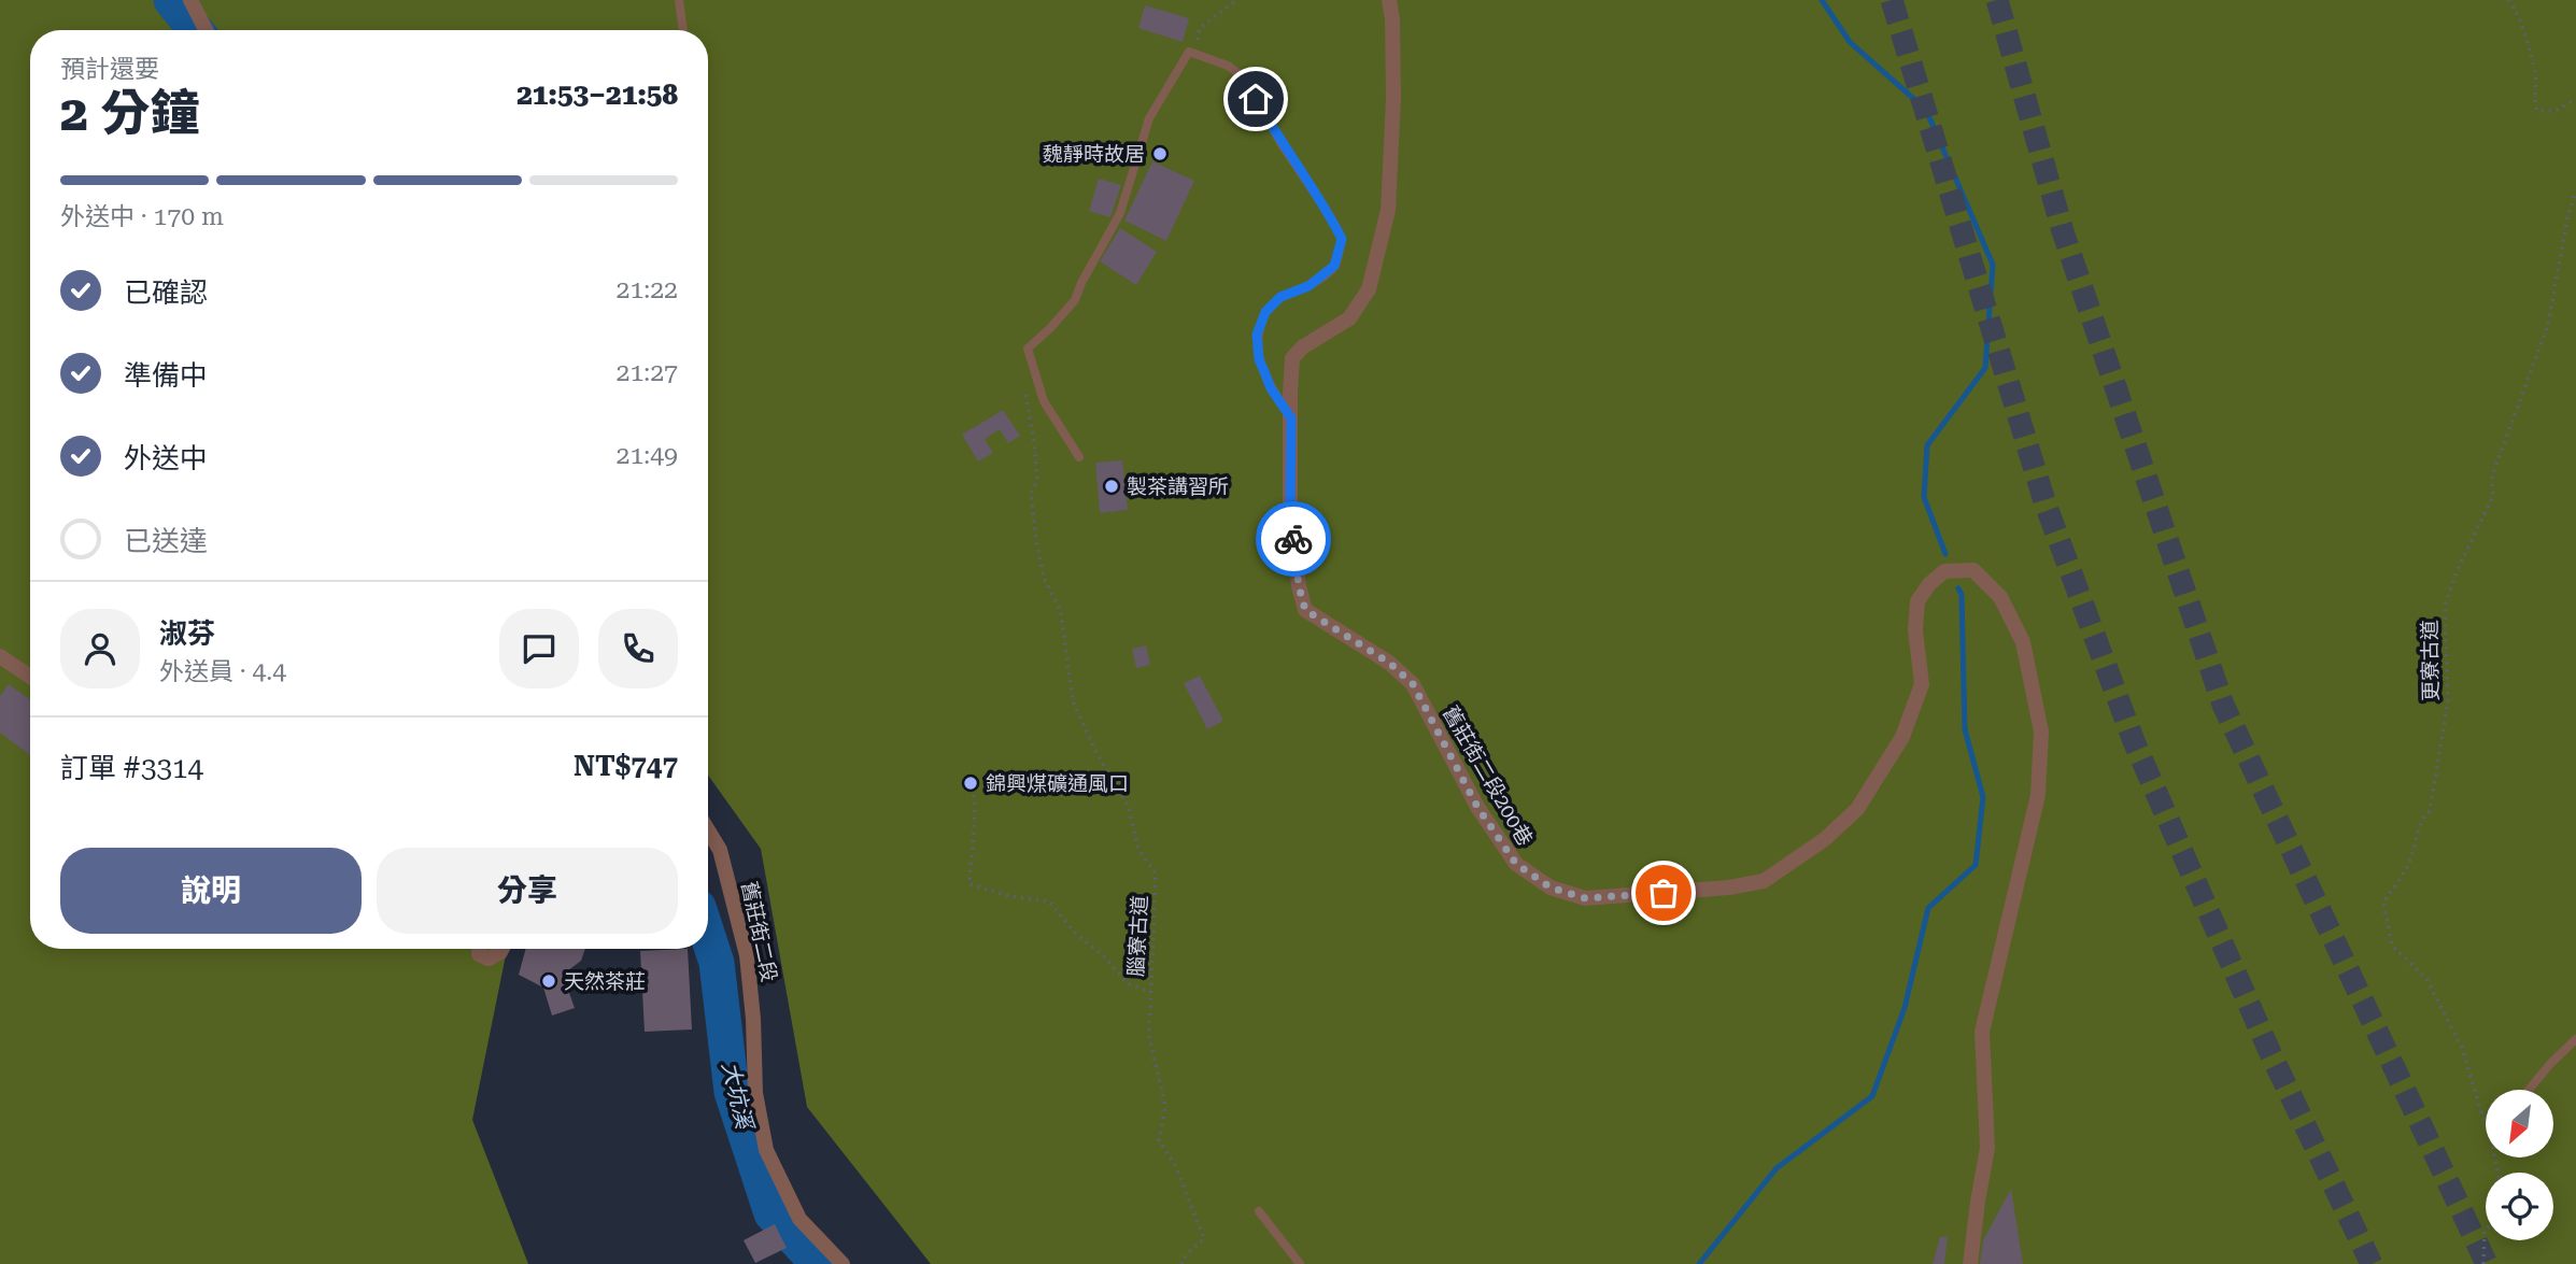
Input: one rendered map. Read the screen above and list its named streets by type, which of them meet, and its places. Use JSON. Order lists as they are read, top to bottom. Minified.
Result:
{"streets":{"street":["舊莊街二段200巷","舊莊街二段"],"path":["更寮古道","腦寮古道"]},"water":["大坑溪"],"places":["魏靜時故居","製茶講習所","錦興煤礦通風口","天然茶莊"],"north":"bottom left","page":{"heading":["2 分鐘","預計還要","21:53–21:58"],"panel":["淑芬","外送員 · 4.4","訂單 #3314","NT$747"],"bar":"外送中 · 170 m","list":[["已確認","21:22"],["準備中","21:27"],["外送中","21:49"],"已送達"],"buttons":["說明","分享"]}}
